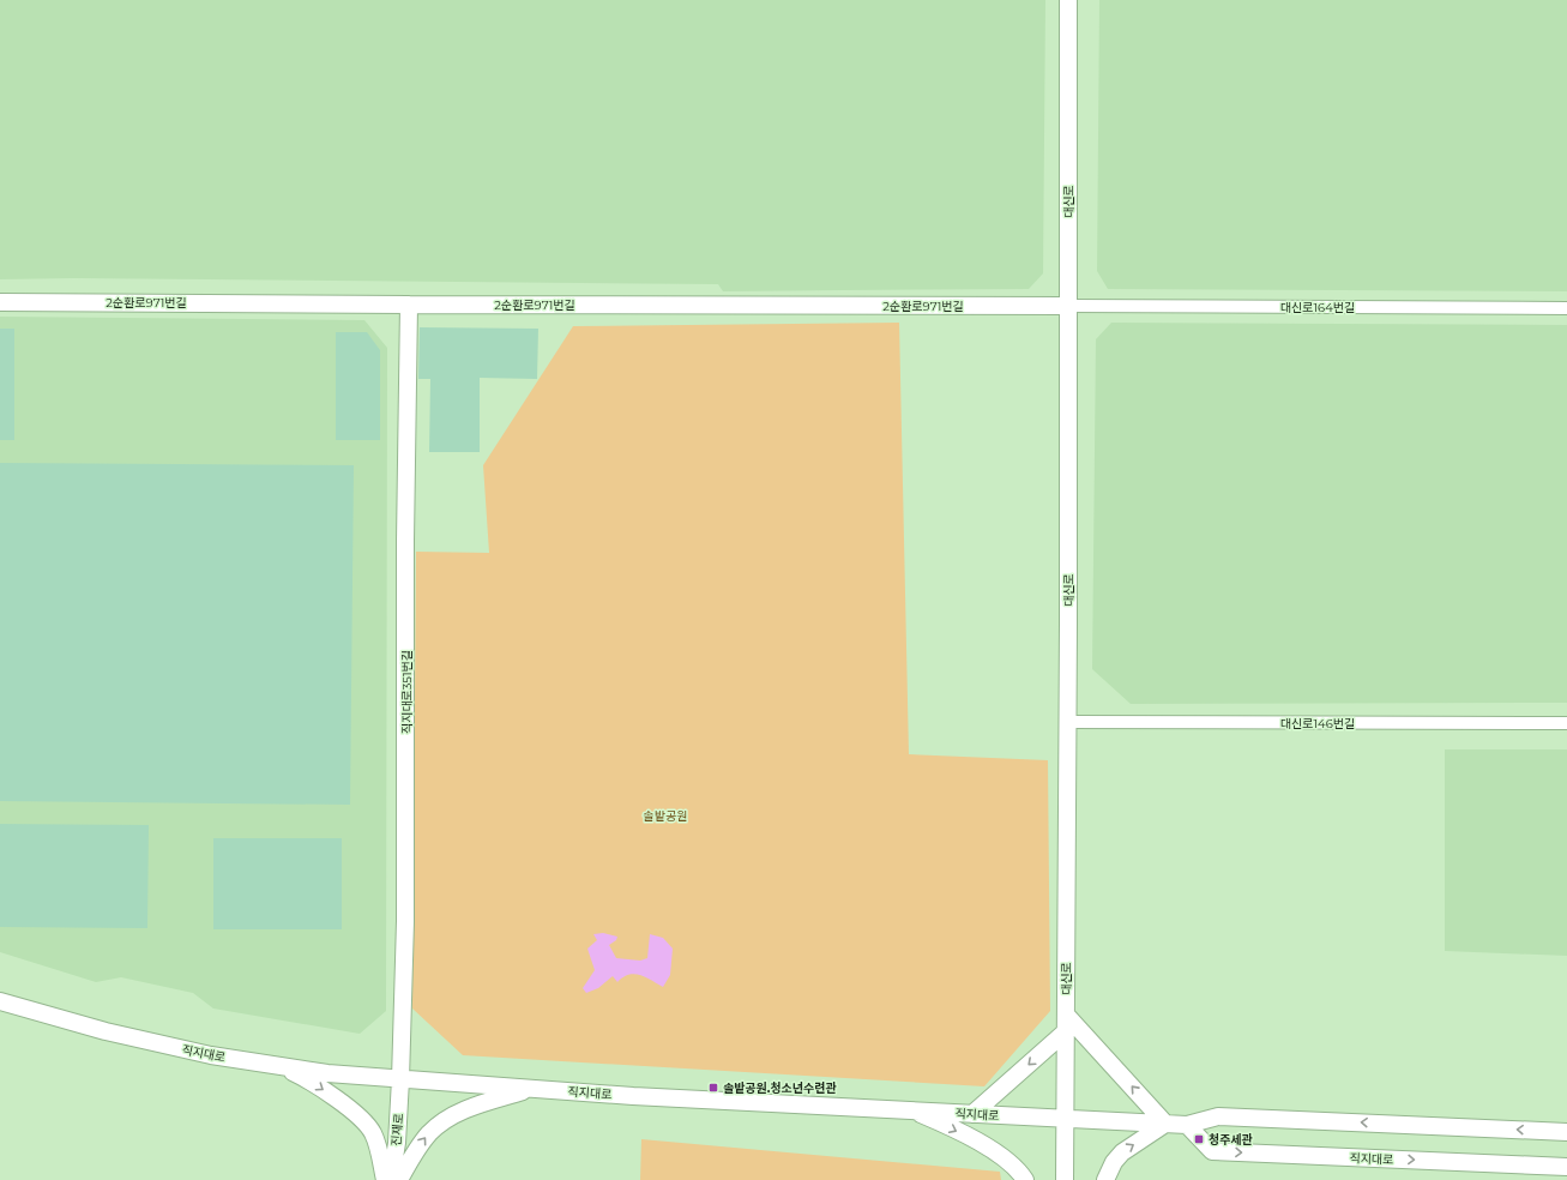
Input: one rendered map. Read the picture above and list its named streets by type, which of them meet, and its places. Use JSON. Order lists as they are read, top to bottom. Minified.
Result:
{"streets":{"street":["대신로","2순환로971번길","대신로164번길","직지대로351번길","대신로146번길","직지대로","진재로"]},"crossings":[["대신로","2순환로971번길"],["대신로","대신로164번길"],["대신로","대신로146번길"],["대신로","직지대로"],["2순환로971번길","대신로164번길"],["2순환로971번길","직지대로351번길"],["직지대로351번길","직지대로"],["직지대로351번길","진재로"],["직지대로","진재로"]],"parks":["솔밭공원"],"places":{"transit":["솔밭공원.청소년수련관","청주세관"]}}
